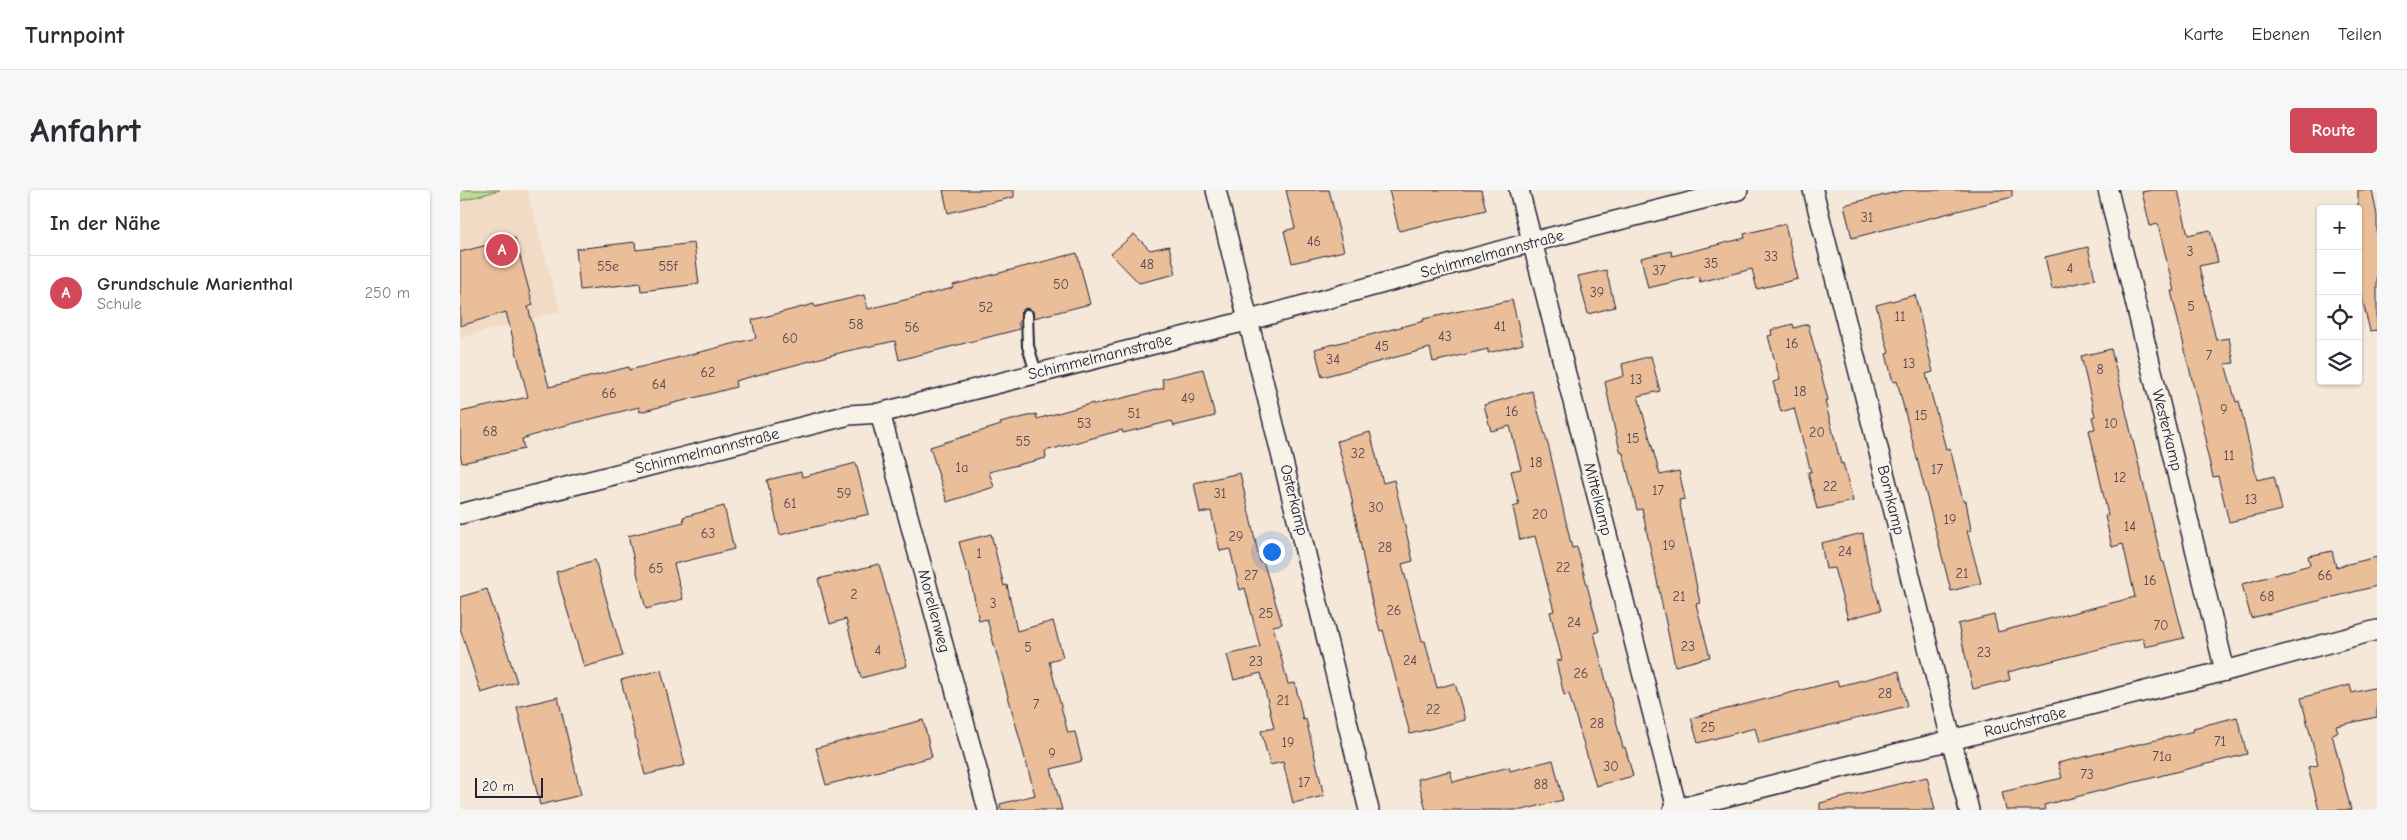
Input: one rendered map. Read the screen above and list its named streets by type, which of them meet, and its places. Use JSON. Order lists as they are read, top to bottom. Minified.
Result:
{"streets":{"street":["Schimmelmannstraße","Westerkamp","Mittelkamp","Osterkamp","Bornkamp","Morellenweg","Rauchstraße"]},"crossings":[["Schimmelmannstraße","Mittelkamp"],["Schimmelmannstraße","Osterkamp"],["Schimmelmannstraße","Morellenweg"],["Westerkamp","Rauchstraße"],["Mittelkamp","Rauchstraße"],["Bornkamp","Rauchstraße"]],"house_numbers":["31","46","3","33","35","48","55e","55f","4","37","50","39","5","52","11","58","41","56","43","60","16","45","7","34","13","8","62","13","64","18","66","49","9","16","51","15","53","10","68","20","15","55","32","11","18","1a","17","12","22","17","59","31","13","61","30","20","19","14","63","29","19","28","24","1","22","65","21","27","66","16","2","21","68","3","26","25","24","70","23","5","4","23","24","23","26","28","21","7","22","28","25","71","19","9","71a","30","73","17","88"],"scale_bar":"20 m","page":{"header":"Turnpoint","nav":["Karte","Ebenen","Teilen"],"buttons":"Route","title":"Anfahrt","heading":"In der Nähe","map_buttons":["+","−"],"pins":"A","list":[{"mark":"A","name":"Grundschule Marienthal","note":"Schule","value":"250 m"}],"scale":"20 m"}}
